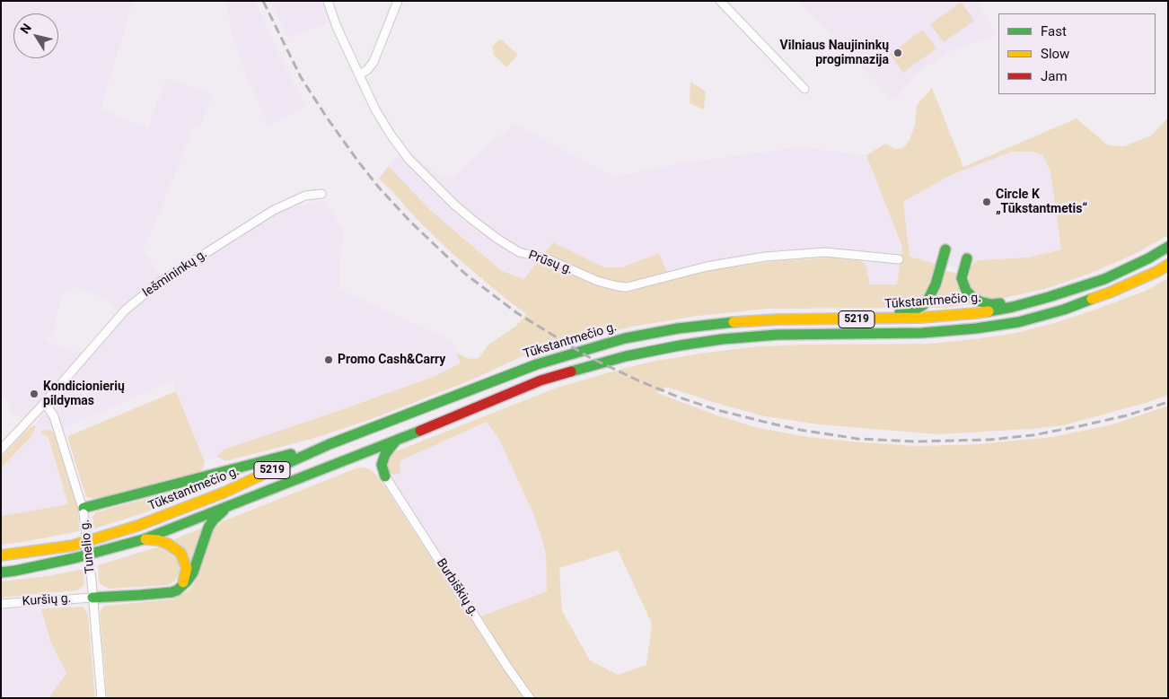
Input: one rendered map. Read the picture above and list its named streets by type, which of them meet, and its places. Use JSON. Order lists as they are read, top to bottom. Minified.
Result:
{"streets":{"highway":["Tūkstantmečio g.","5219"],"street":["Prūsų g.","Iešmininkų g.","Tunelio g.","Burbiškių g.","Kuršių g."]},"crossings":[["Iešmininkų g.","Tunelio g."],["Tunelio g.","Kuršių g."]],"places":["Vilniaus Naujininkų progimnazija","Circle K „Tūkstantmetis“","Promo Cash&Carry","Kondicionierių pildymas"],"legend":["Fast","Slow","Jam"],"north":"top left"}
